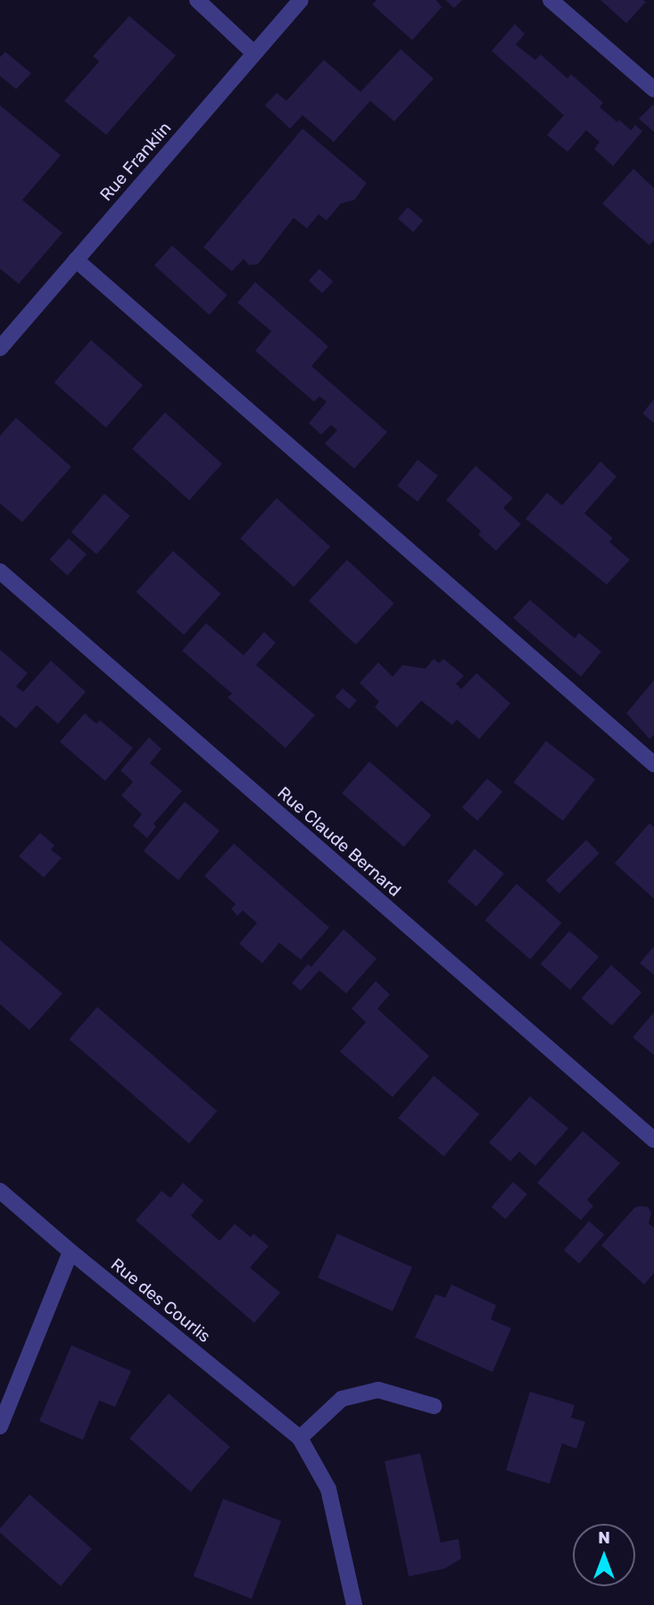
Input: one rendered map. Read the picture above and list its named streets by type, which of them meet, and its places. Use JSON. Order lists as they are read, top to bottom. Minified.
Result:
{"streets":{"street":["Rue Franklin","Rue Claude Bernard","Rue des Courlis"]},"north":"top"}
